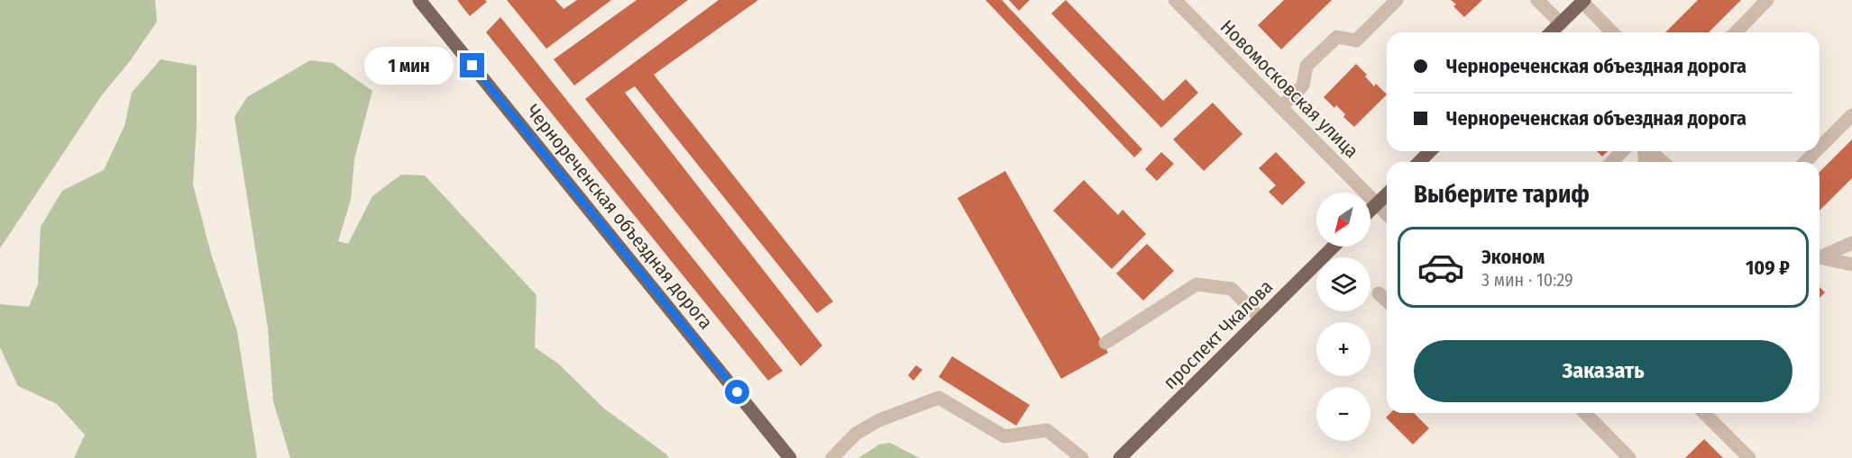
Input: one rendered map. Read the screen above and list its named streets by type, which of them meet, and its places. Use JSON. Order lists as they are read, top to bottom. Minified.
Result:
{"streets":{"main road":["Чернореченская объездная дорога","проспект Чкалова"],"street":["Новомосковская улица"]},"north":"bottom left","page":{"banner":["Чернореченская объездная дорога","Чернореченская объездная дорога"],"bubble":"1 мин","heading":"Выберите тариф","map_buttons":["+","−"],"list":[{"name":"Эконом","note":"3 мин · 10:29","value":"109 ₽"}],"buttons":"Заказать"}}
